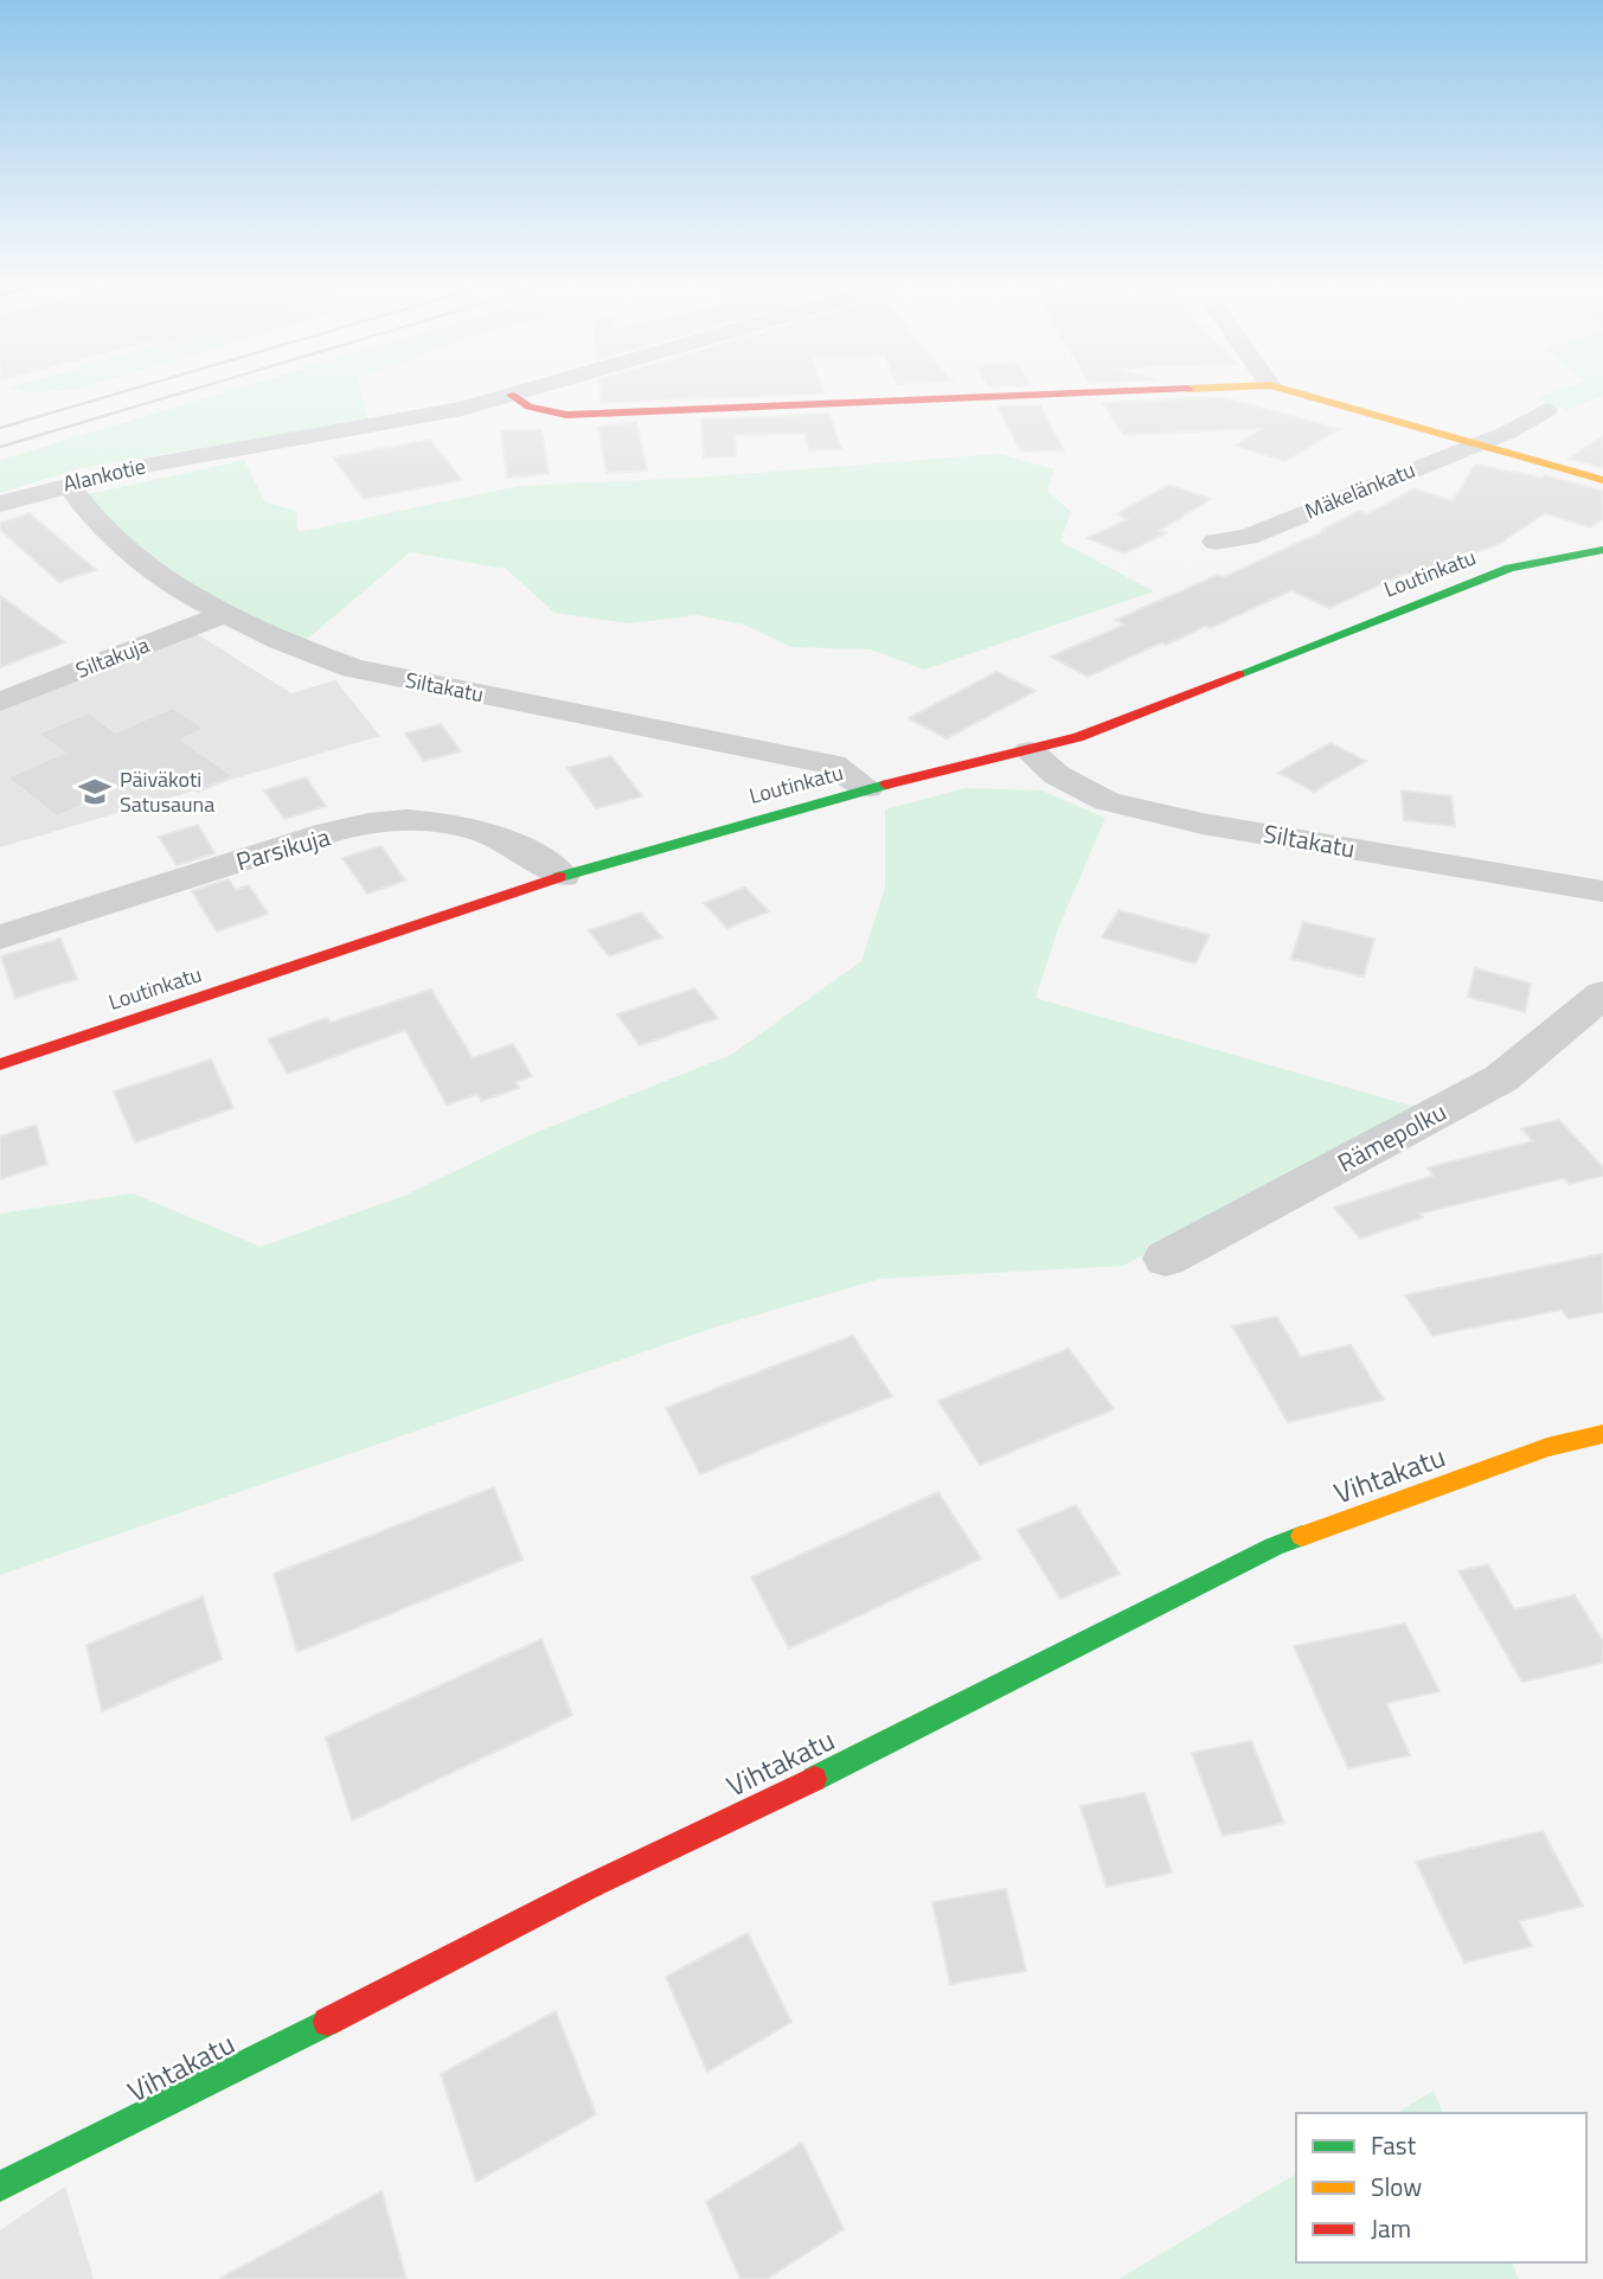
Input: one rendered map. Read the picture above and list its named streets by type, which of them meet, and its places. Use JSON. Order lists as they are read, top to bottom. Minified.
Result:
{"streets":{"street":["Alankotie","Mäkelänkatu","Loutinkatu","Siltakuja","Siltakatu","Parsikuja","Rämepolku","Vihtakatu"]},"crossings":[["Alankotie","Siltakatu"],["Loutinkatu","Siltakatu"],["Loutinkatu","Parsikuja"],["Siltakuja","Siltakatu"]],"places":{"school or university":["Päiväkoti Satusauna"]},"legend":["Fast","Slow","Jam"]}
